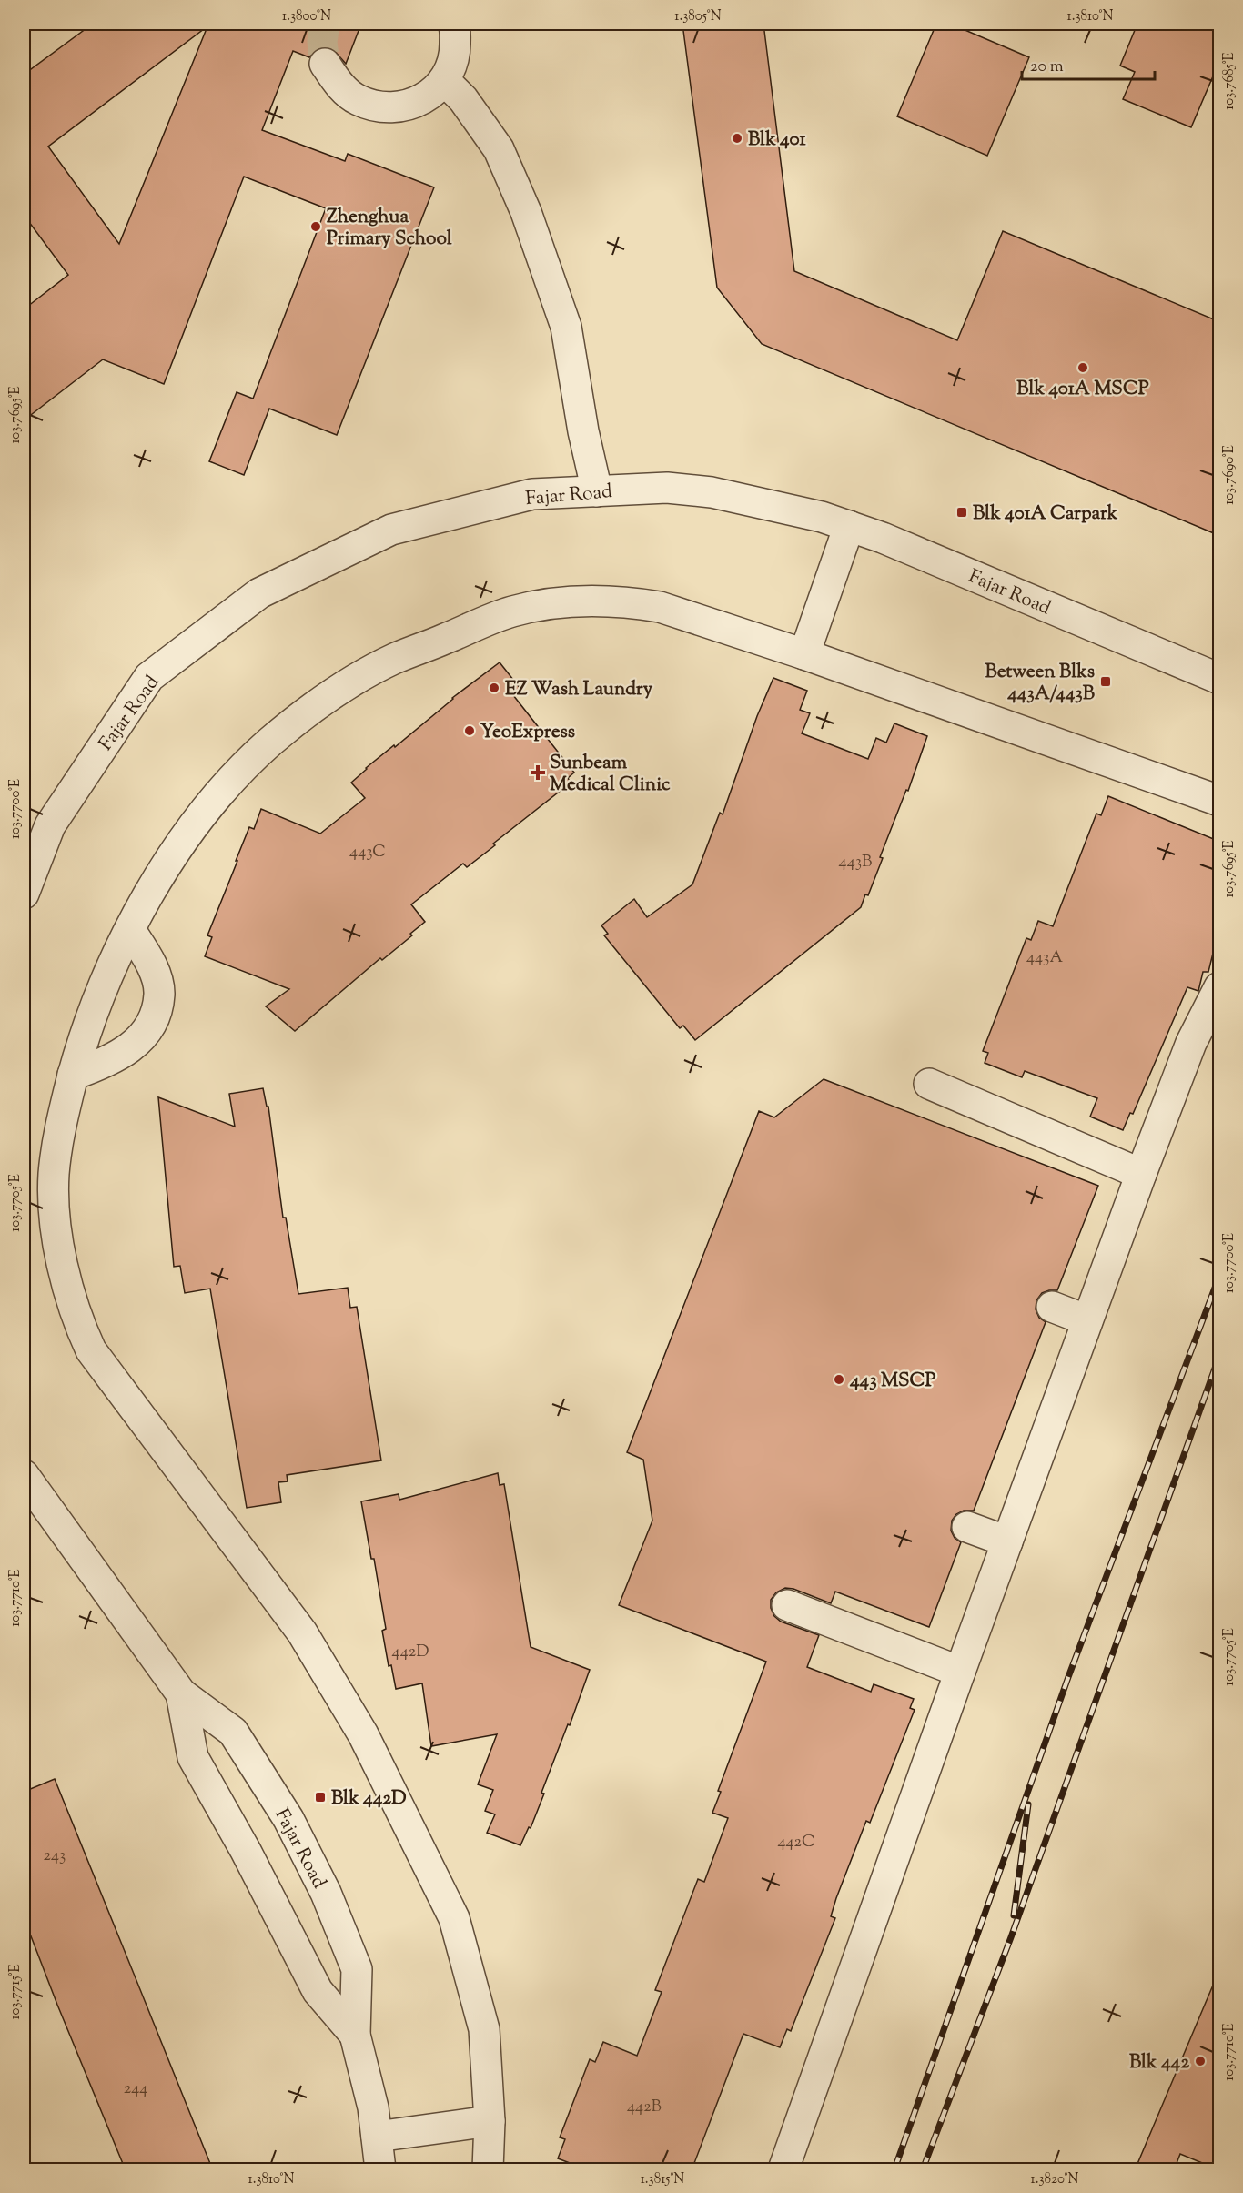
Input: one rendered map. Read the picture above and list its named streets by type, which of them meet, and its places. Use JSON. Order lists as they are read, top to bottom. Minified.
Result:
{"streets":{"street":["Fajar Road"]},"places":{"other":["Blk 401","Zhenghua Primary School","Blk 401A MSCP","EZ Wash Laundry","YeoExpress","443 MSCP","Blk 442"],"transit":["Blk 401A Carpark","Between Blks 443A/443B","Blk 442D"],"health":["Sunbeam Medical Clinic"]},"house_numbers":["443C","443B","443A","442D","442C","243","244","442B"],"scale_bar":"20 m","coordinates":["1.3800°N","1.3805°N","1.3810°N","103.7685°E","103.7695°E","103.7690°E","103.7700°E","103.7705°E","103.7710°E","103.7715°E","1.3815°N","1.3820°N"]}
